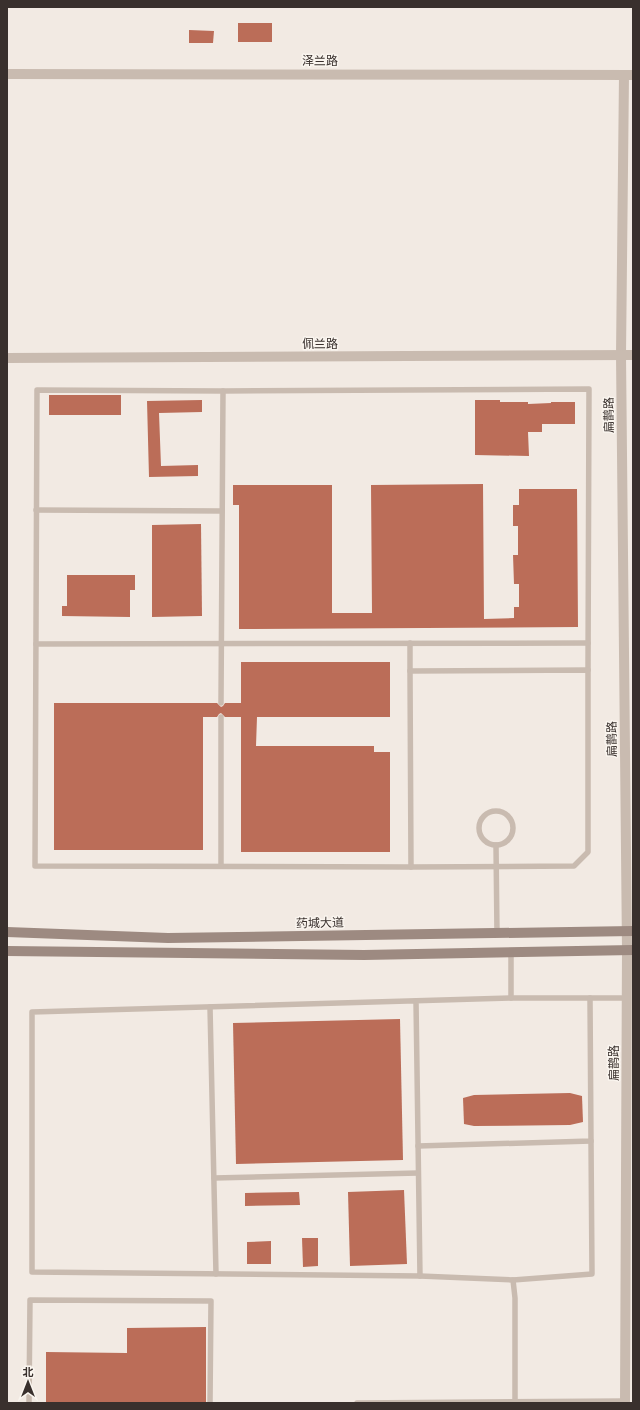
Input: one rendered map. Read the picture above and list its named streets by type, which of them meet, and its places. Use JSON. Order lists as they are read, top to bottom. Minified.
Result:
{"streets":{"main road":["药城大道"],"street":["泽兰路","佩兰路","扁鹊路"]},"crossings":[["泽兰路","扁鹊路"],["佩兰路","扁鹊路"],["扁鹊路","药城大道"]],"north":"top"}
